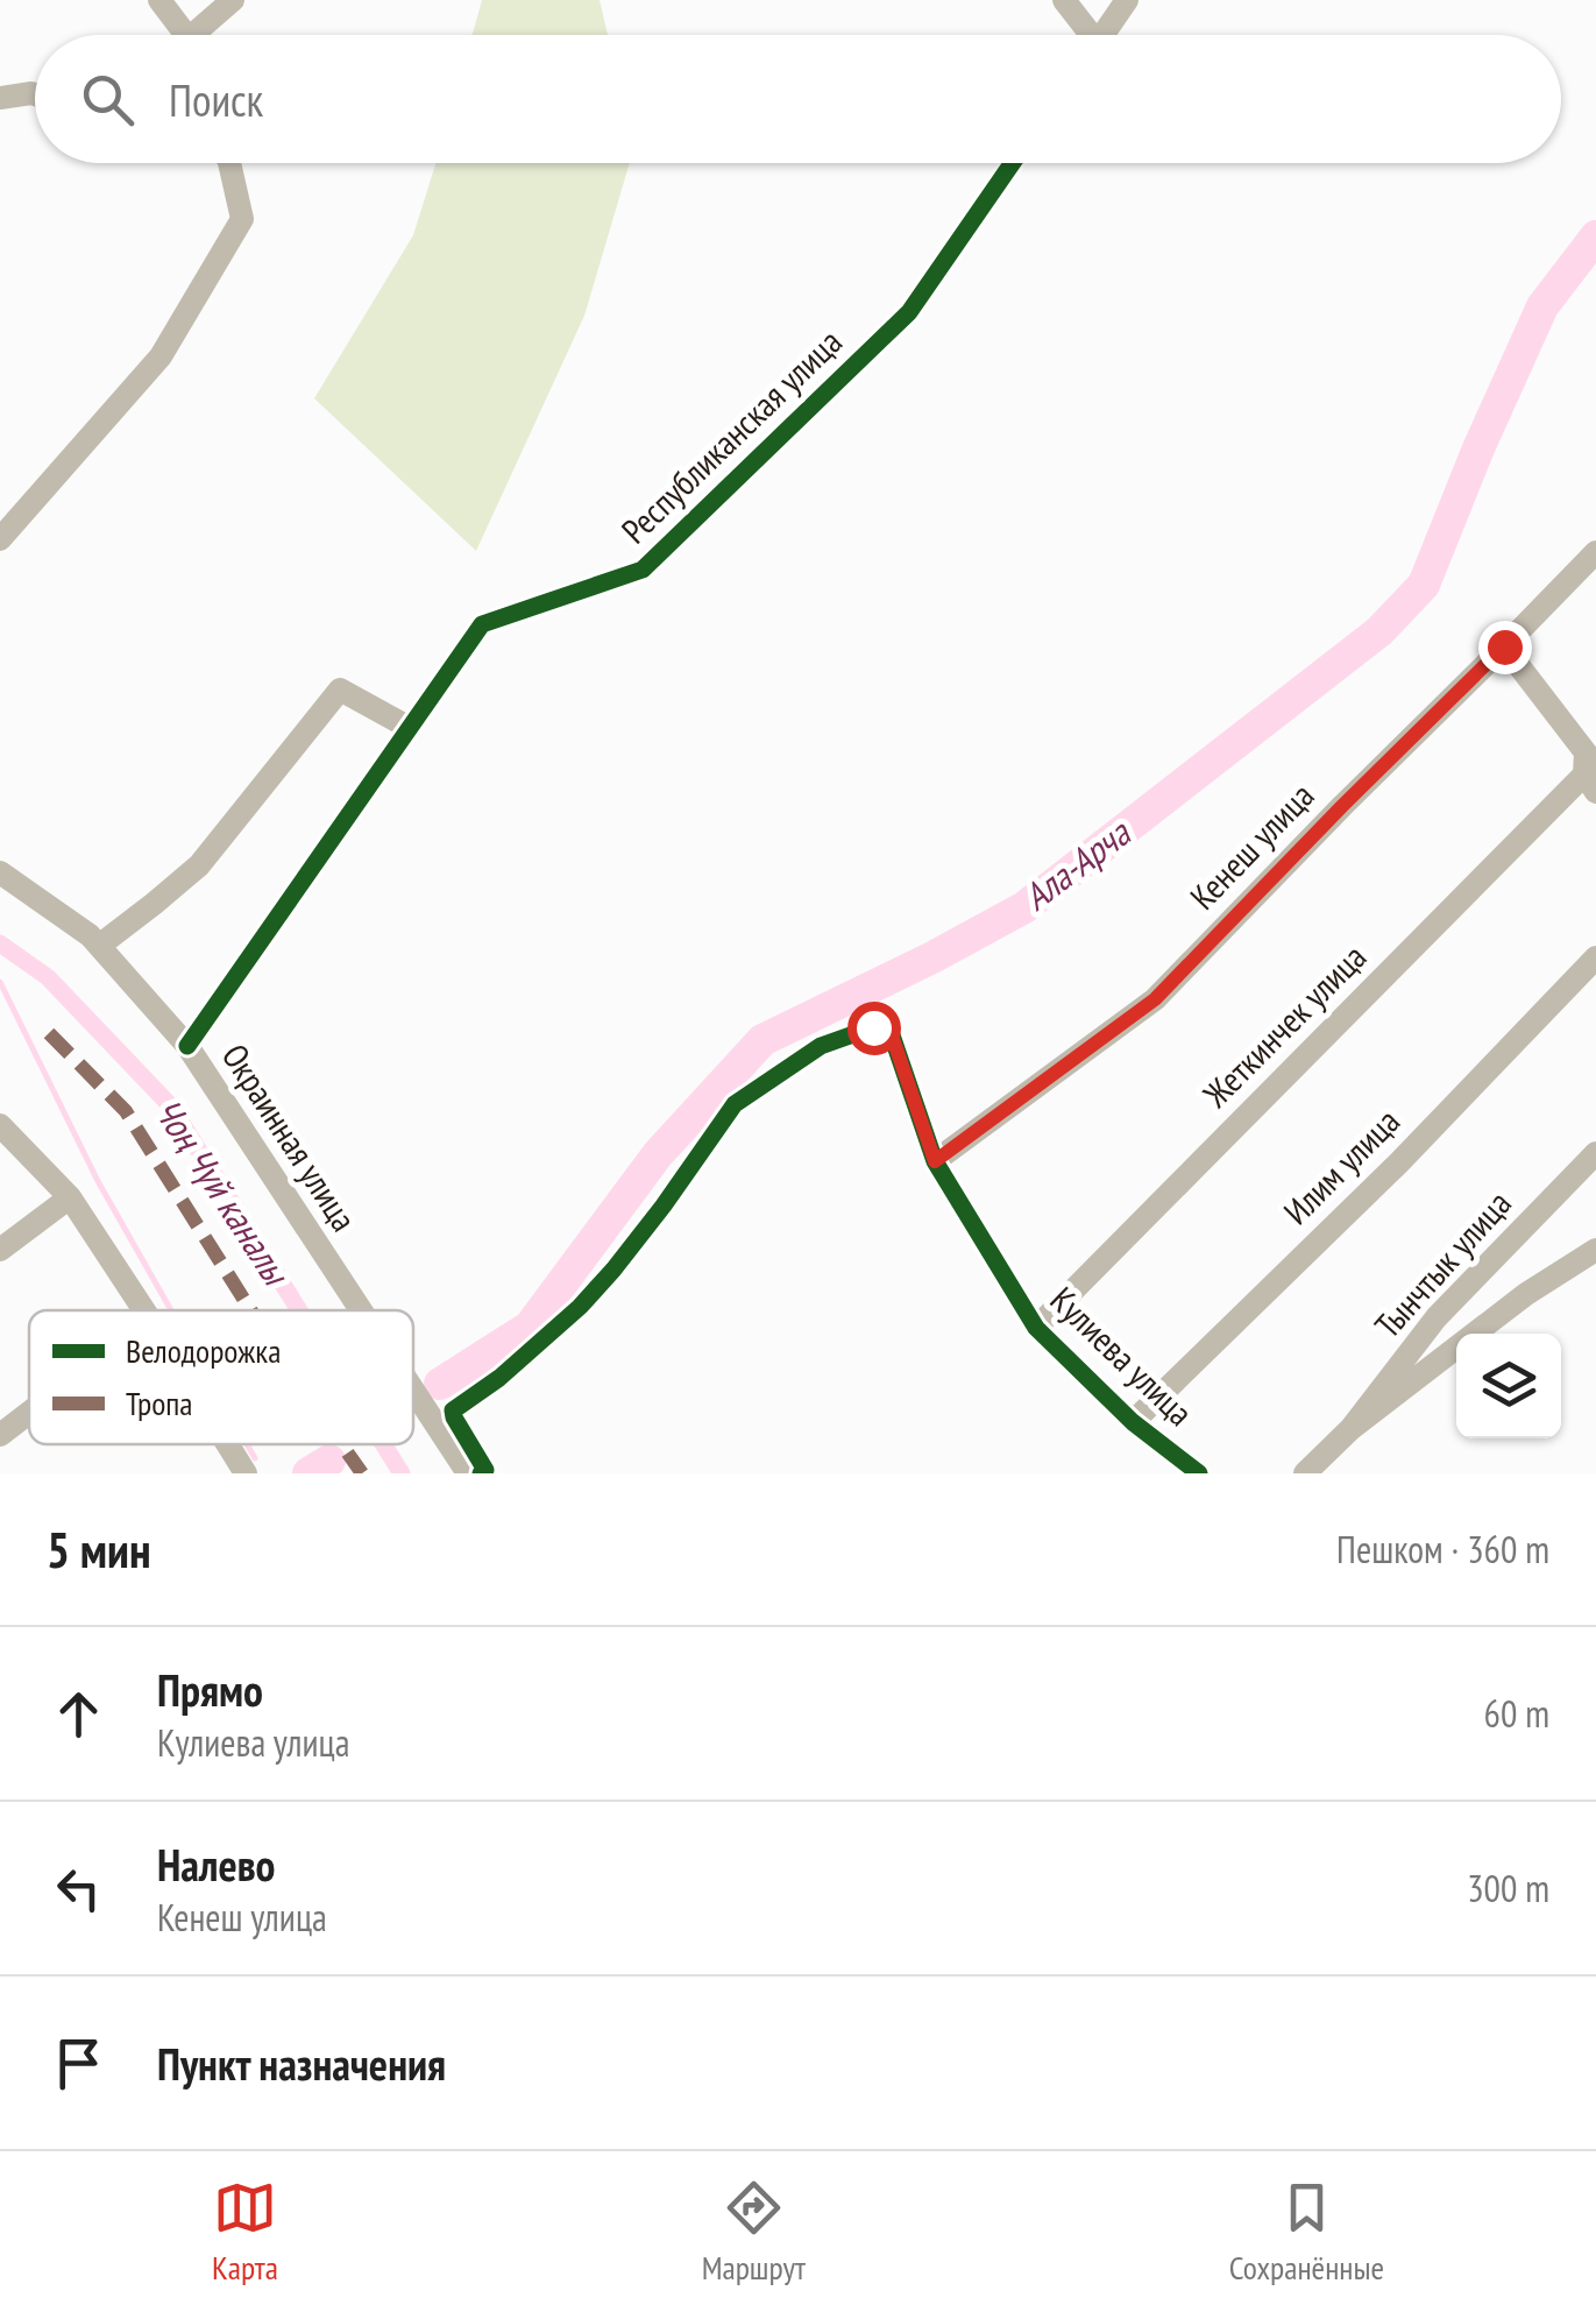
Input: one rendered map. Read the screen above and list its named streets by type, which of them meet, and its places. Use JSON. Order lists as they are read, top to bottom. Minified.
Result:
{"streets":{"street":["Республиканская улица","Кенеш улица","Жеткинчек улица","Окраинная улица","Илим улица","Тынчтык улица","Кулиева улица"]},"crossings":[["Республиканская улица","Окраинная улица"],["Кенеш улица","Кулиева улица"],["Жеткинчек улица","Кулиева улица"],["Илим улица","Кулиева улица"]],"water":["Ала-Арча","Чоң Чүй каналы"],"legend":["Велодорожка","Тропа"],"page":{"search":"Поиск","heading":["5 мин","Пешком · 360 m"],"list":[["Прямо","Кулиева улица","60 m"],["Налево","Кенеш улица","300 m"],"Пункт назначения"],"nav":["Карта","Маршрут","Сохранённые"]}}
